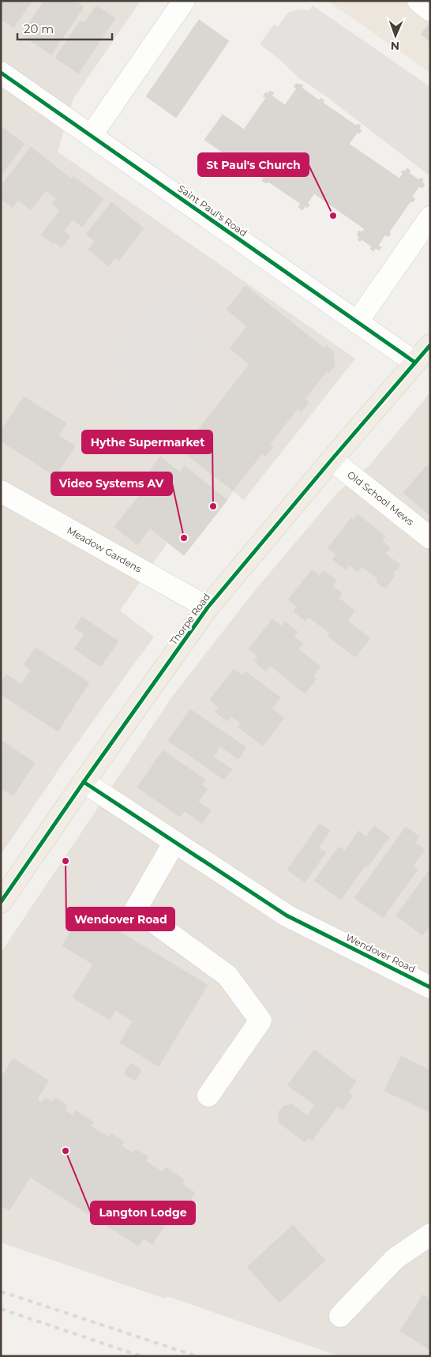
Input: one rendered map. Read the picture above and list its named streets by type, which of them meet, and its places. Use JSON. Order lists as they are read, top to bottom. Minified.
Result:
{"streets":{"main road":["Thorpe Road"],"street":["Saint Paul's Road","Old School Mews","Meadow Gardens","Wendover Road"]},"crossings":[["Saint Paul's Road","Thorpe Road"],["Old School Mews","Thorpe Road"],["Meadow Gardens","Thorpe Road"],["Thorpe Road","Wendover Road"]],"places":["St Paul's Church","Hythe Supermarket","Video Systems AV","Wendover Road","Langton Lodge"],"scale_bar":"20 m","north":"bottom"}
